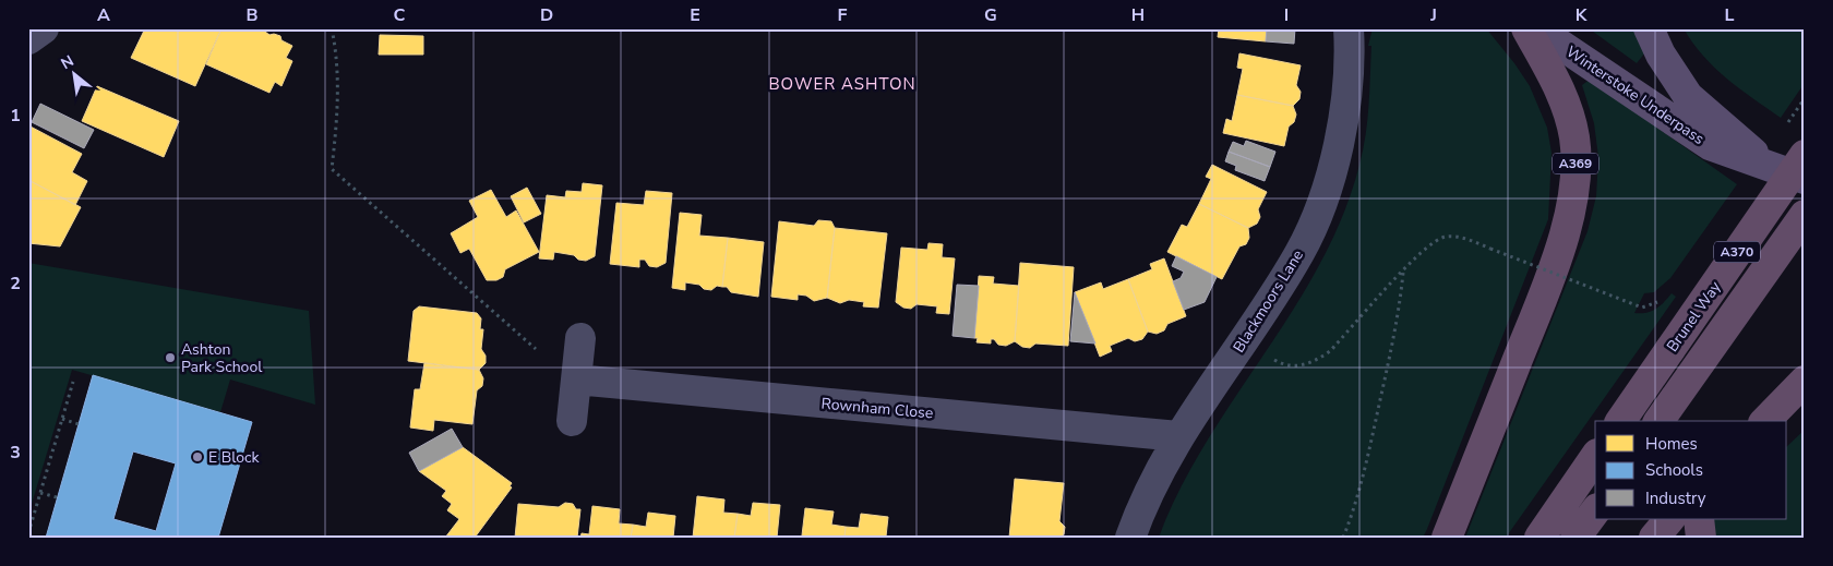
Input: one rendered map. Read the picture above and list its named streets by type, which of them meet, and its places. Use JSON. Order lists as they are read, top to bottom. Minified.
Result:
{"streets":{"highway":["A369","A370","Brunel Way"],"main road":["Winterstoke Underpass"],"street":["Blackmoors Lane","Rownham Close"]},"crossings":[["Blackmoors Lane","Rownham Close"]],"districts":["BOWER ASHTON"],"places":["Ashton Park School","E Block"],"legend":["Homes","Schools","Industry"],"north":"top left","grid":{"columns":["A","B","C","D","E","F","G","H","I","J","K","L"],"rows":["1","2","3"]}}
